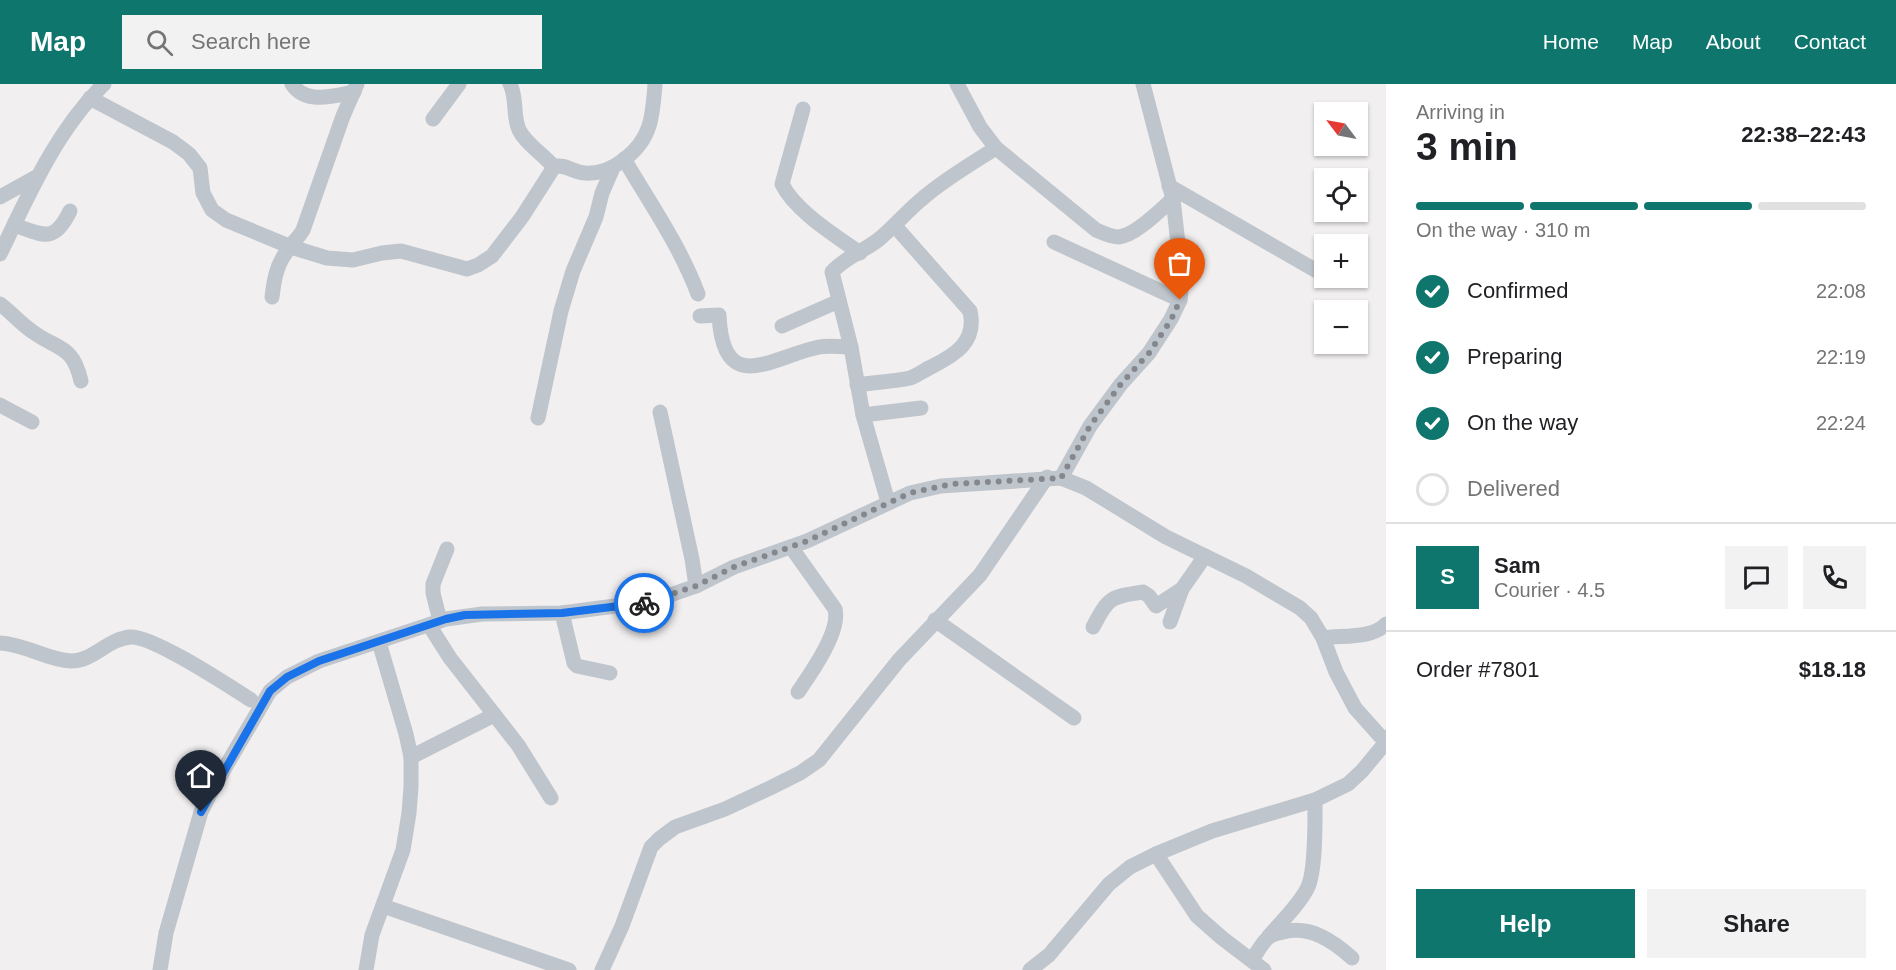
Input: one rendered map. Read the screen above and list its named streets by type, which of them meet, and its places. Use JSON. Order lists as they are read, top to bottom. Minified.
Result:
{"north":"top left","page":{"header":"Map","search":"Search here","nav":["Home","Map","About","Contact"],"heading":["3 min","Arriving in","22:38–22:43"],"panel":["Sam","Courier · 4.5","Order #7801","$18.18"],"map_buttons":["+","−"],"bar":"On the way · 310 m","list":[["Confirmed","22:08"],["Preparing","22:19"],["On the way","22:24"],"Delivered"],"round":"S","buttons":["Help","Share"]}}
